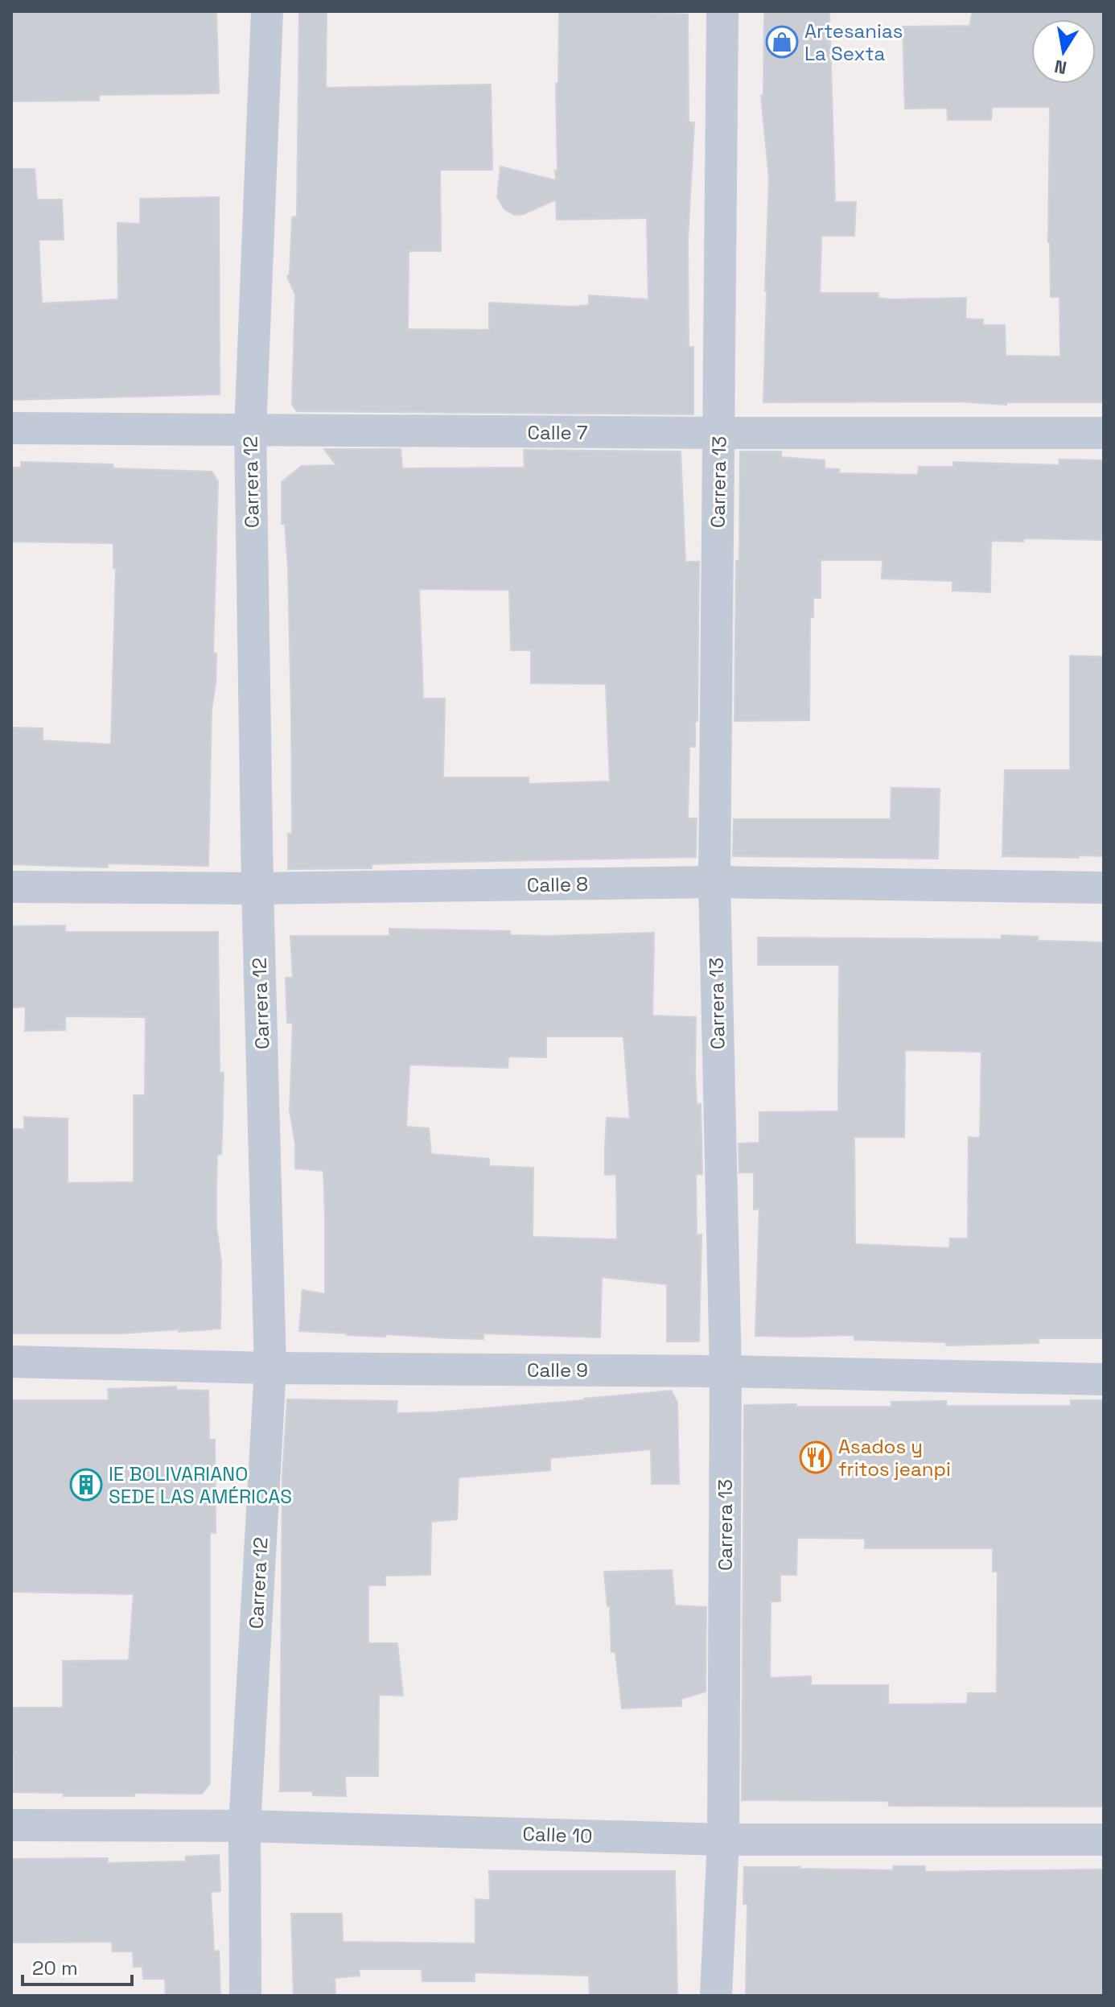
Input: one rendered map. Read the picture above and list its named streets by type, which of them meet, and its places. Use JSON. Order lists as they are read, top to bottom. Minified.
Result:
{"streets":{"street":["Calle 7","Carrera 12","Carrera 13","Calle 8","Calle 9","Calle 10"]},"crossings":[["Calle 7","Carrera 12"],["Calle 7","Carrera 13"],["Carrera 12","Calle 8"],["Carrera 12","Calle 9"],["Carrera 12","Calle 10"],["Carrera 13","Calle 8"],["Carrera 13","Calle 9"],["Carrera 13","Calle 10"]],"places":{"shop":["Artesanias La Sexta"],"restaurant":["Asados y fritos jeanpi"],"building":["IE BOLIVARIANO SEDE LAS AMÉRICAS"]},"scale_bar":"20 m","north":"bottom"}
